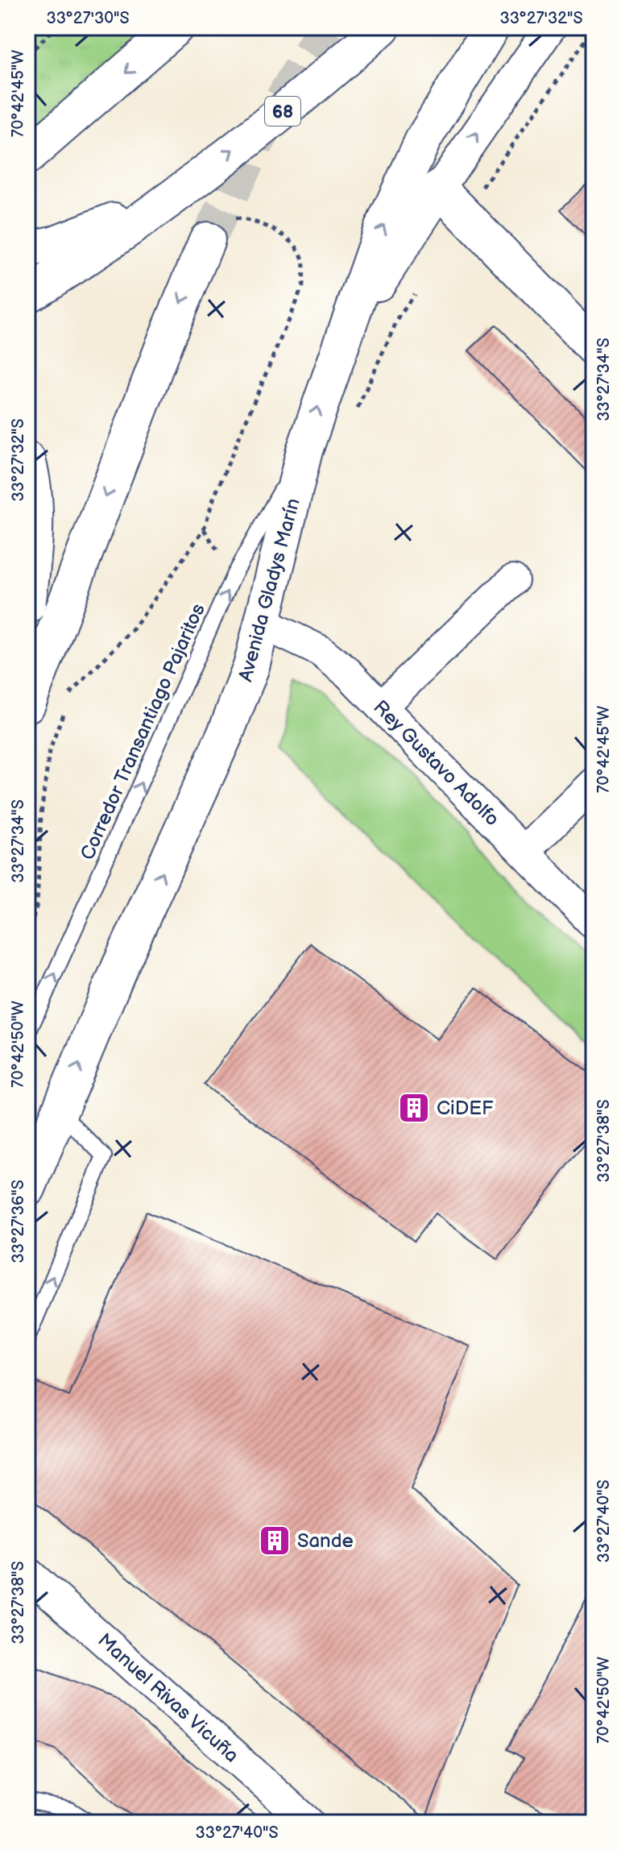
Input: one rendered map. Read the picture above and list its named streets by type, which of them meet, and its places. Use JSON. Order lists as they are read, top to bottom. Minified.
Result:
{"streets":{"main road":["68","Avenida Gladys Marín"],"street":["Rey Gustavo Adolfo","Manuel Rivas Vicuña"],"lane":["Corredor Transantiago Pajaritos"]},"crossings":[["Avenida Gladys Marín","Corredor Transantiago Pajaritos"],["Avenida Gladys Marín","Rey Gustavo Adolfo"]],"one_way":["Corredor Transantiago Pajaritos"],"places":{"building":["CiDEF","Sande"]},"coordinates":["33°27'30\"S","33°27'32\"S","70°42'45\"W","33°27'34\"S","70°42'50\"W","33°27'38\"S","33°27'36\"S","33°27'40\"S"]}
